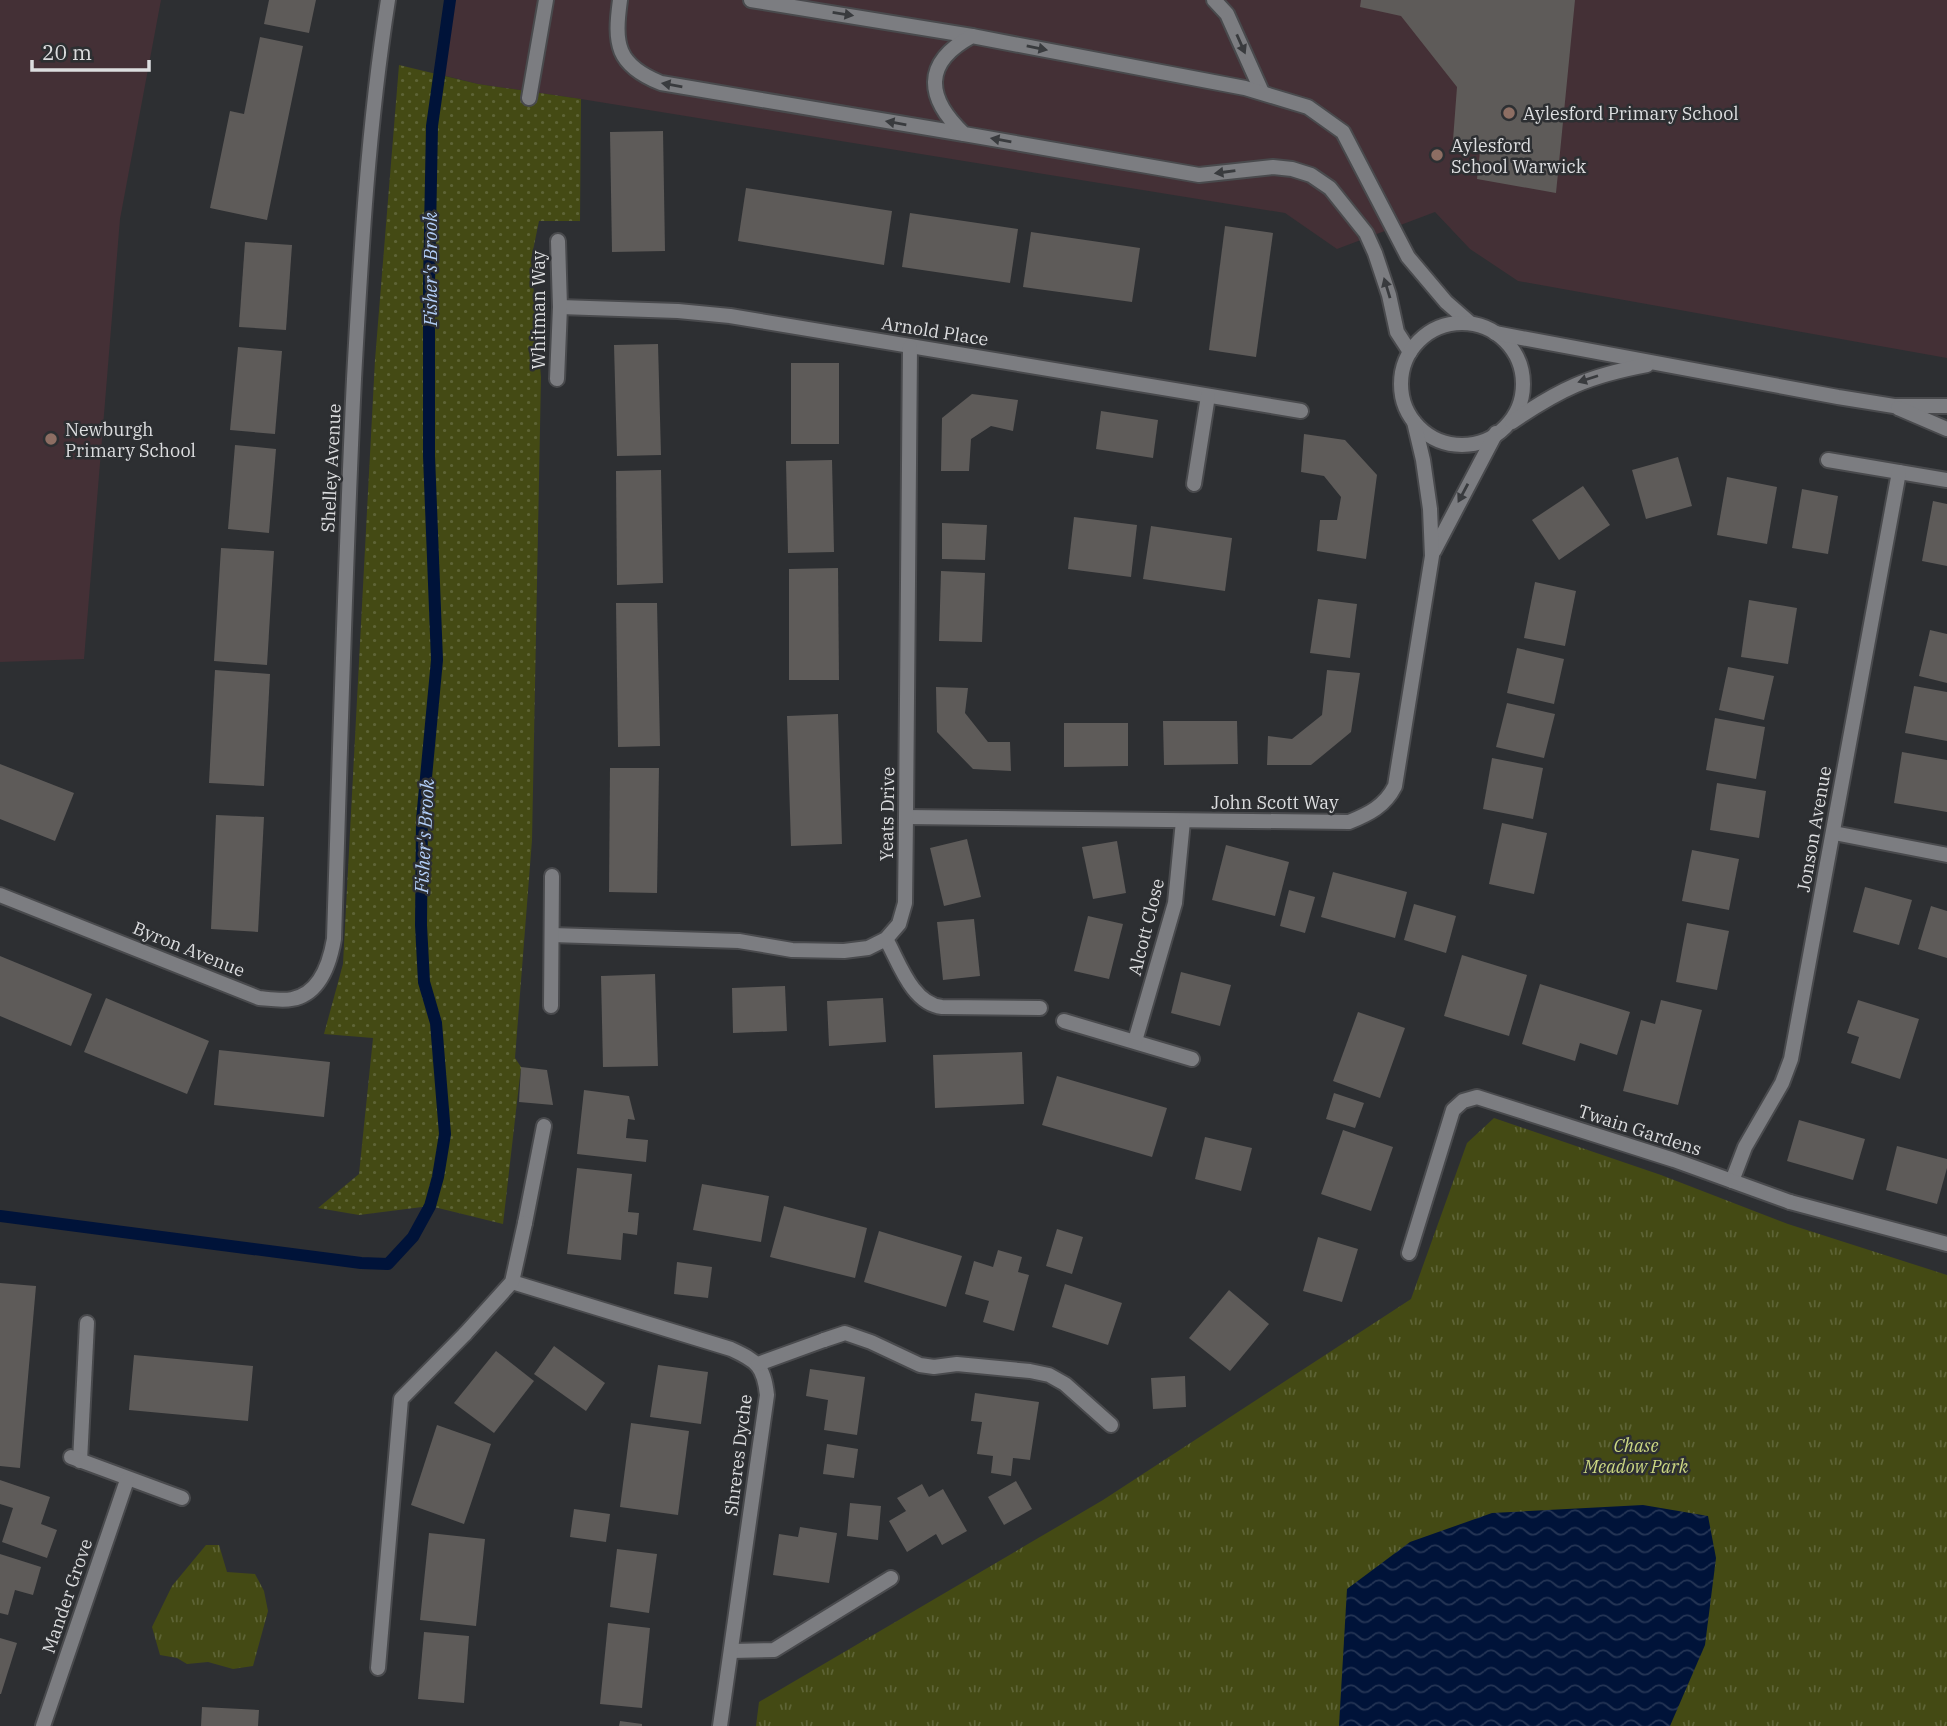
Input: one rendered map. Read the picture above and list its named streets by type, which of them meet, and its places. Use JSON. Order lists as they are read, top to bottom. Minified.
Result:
{"streets":{"street":["Whitman Way","Arnold Place","Shelley Avenue","John Scott Way","Yeats Drive","Jonson Avenue","Alcott Close","Byron Avenue","Twain Gardens","Shreres Dyche","Mander Grove"]},"crossings":[["Whitman Way","Arnold Place"],["Arnold Place","Yeats Drive"],["Shelley Avenue","Byron Avenue"],["John Scott Way","Yeats Drive"],["John Scott Way","Alcott Close"],["Jonson Avenue","Twain Gardens"]],"water":["Fisher's Brook"],"parks":["Chase Meadow Park"],"places":["Aylesford Primary School","Aylesford School Warwick","Newburgh Primary School"],"scale_bar":"20 m"}
